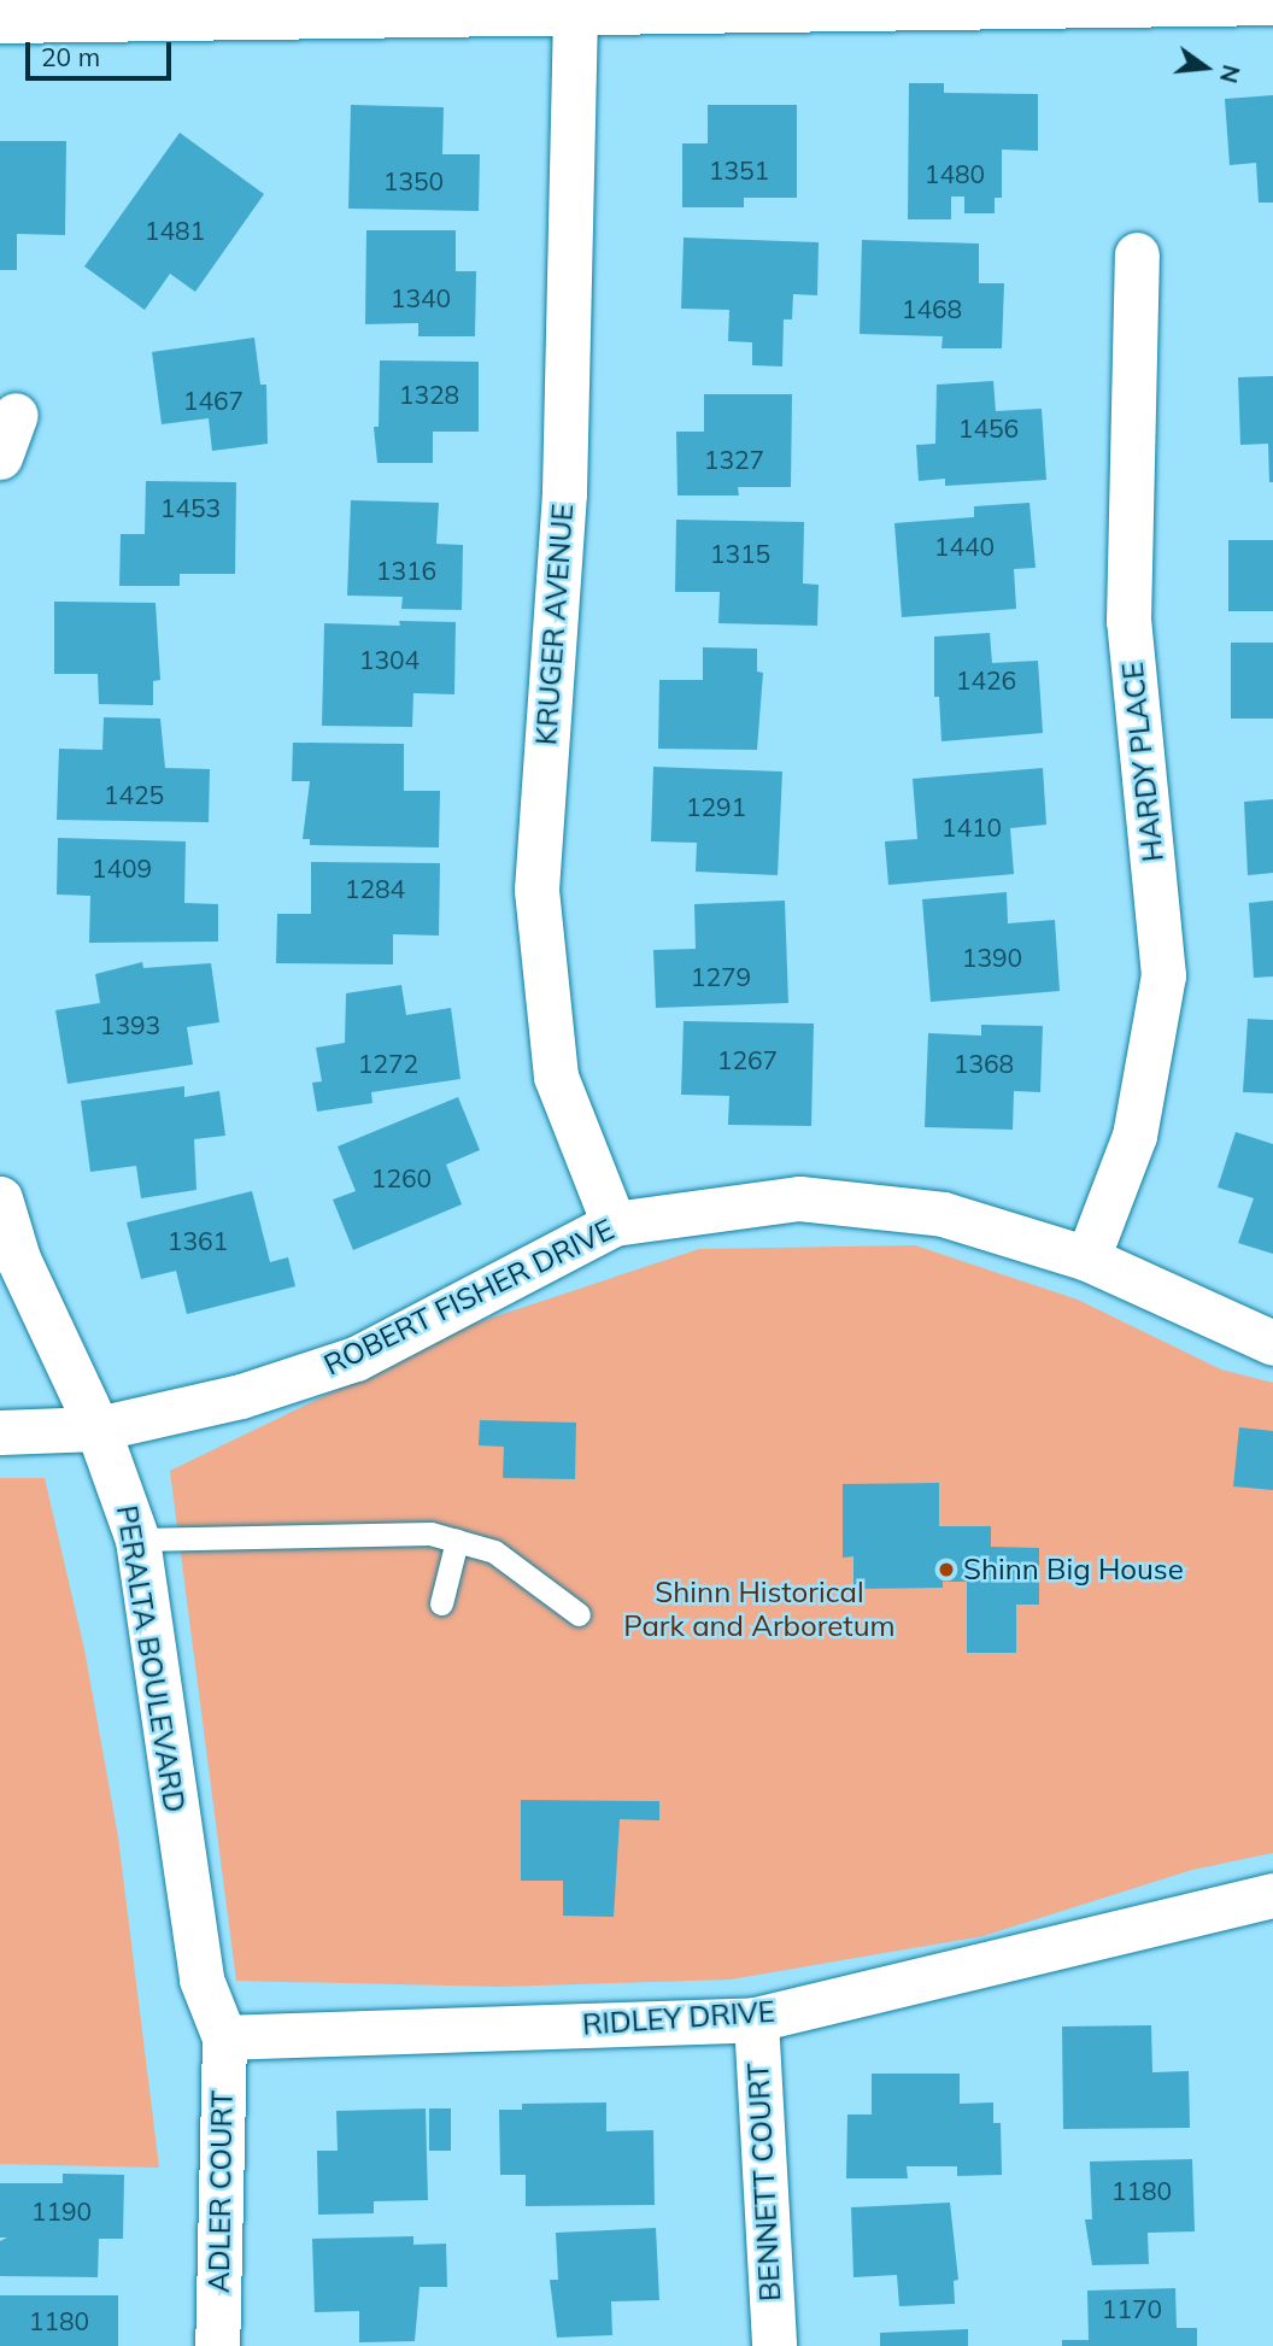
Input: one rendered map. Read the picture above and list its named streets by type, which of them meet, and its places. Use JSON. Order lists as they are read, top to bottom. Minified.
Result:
{"streets":{"street":["KRUGER AVENUE","HARDY PLACE","ROBERT FISHER DRIVE","PERALTA BOULEVARD","RIDLEY DRIVE","BENNETT COURT","ADLER COURT"]},"crossings":[["KRUGER AVENUE","ROBERT FISHER DRIVE"],["HARDY PLACE","ROBERT FISHER DRIVE"],["ROBERT FISHER DRIVE","PERALTA BOULEVARD"],["PERALTA BOULEVARD","RIDLEY DRIVE"],["PERALTA BOULEVARD","ADLER COURT"],["RIDLEY DRIVE","BENNETT COURT"],["RIDLEY DRIVE","ADLER COURT"]],"parks":["Shinn Historical Park and Arboretum"],"places":["Shinn Big House"],"house_numbers":["1351","1480","1350","1481","1340","1468","1328","1467","1456","1327","1453","1440","1315","1316","1304","1426","1425","1291","1410","1409","1284","1390","1279","1393","1267","1272","1368","1260","1361","1180","1190","1170","1180"],"scale_bar":"20 m","north":"right"}
